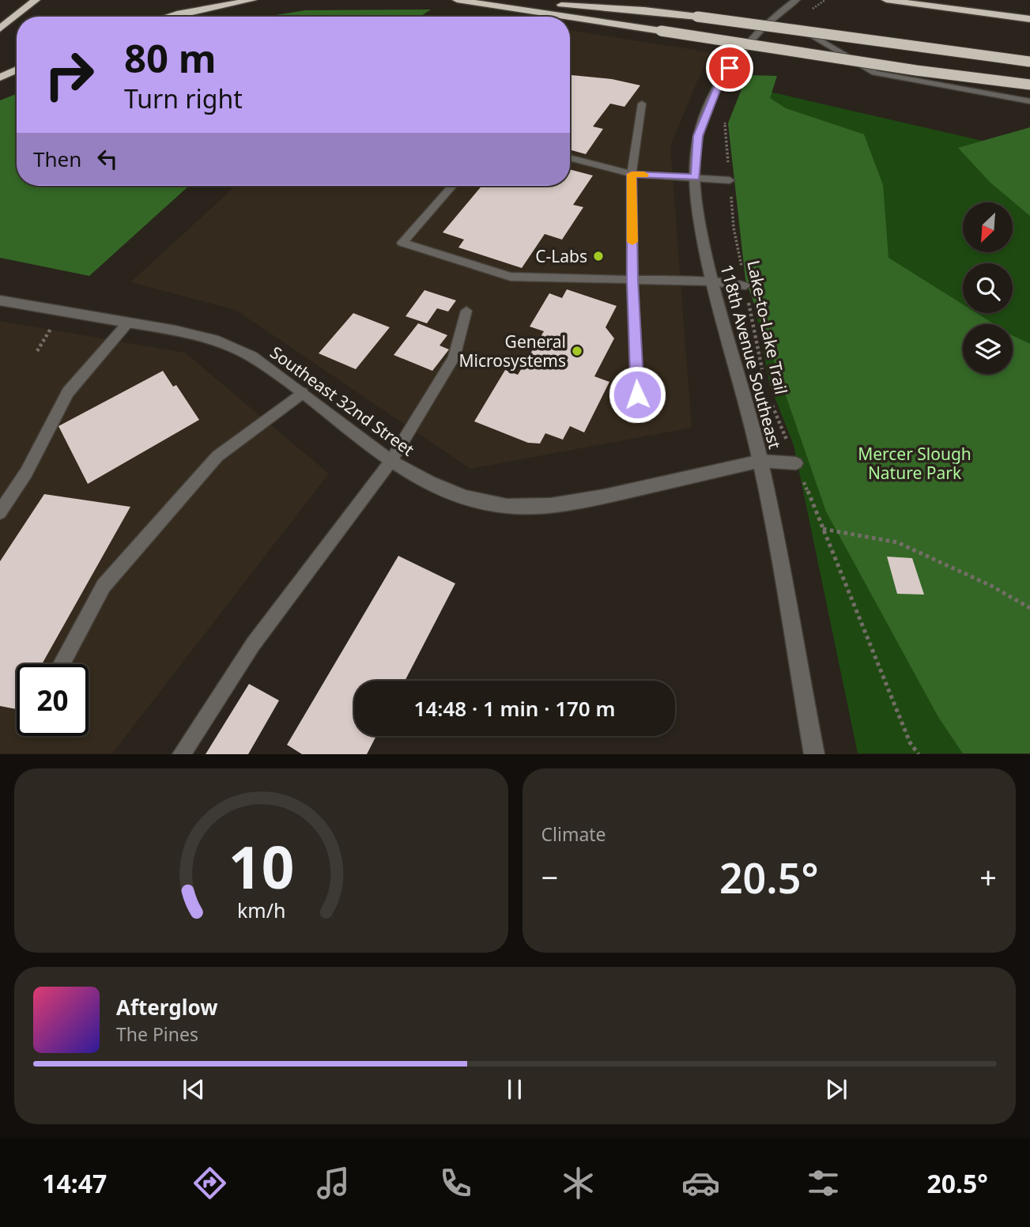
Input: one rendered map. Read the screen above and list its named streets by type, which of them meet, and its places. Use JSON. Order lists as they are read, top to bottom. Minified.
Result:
{"streets":{"street":["118th Avenue Southeast","Southeast 32nd Street"],"path":["Lake-to-Lake Trail"]},"crossings":[["118th Avenue Southeast","Southeast 32nd Street"]],"parks":["Mercer Slough Nature Park"],"places":["C-Labs","General Microsystems"],"north":"bottom left","page":{"turn":["80 m","Turn right"],"then":"Then","limit":"20","trip":"14:48 · 1 min · 170 m","tile":"Climate","heat":["−","20.5°","+"],"song":["Afterglow","The Pines"],"tabs":["14:47","20.5°"],"gauge":["10","km/h"]}}
